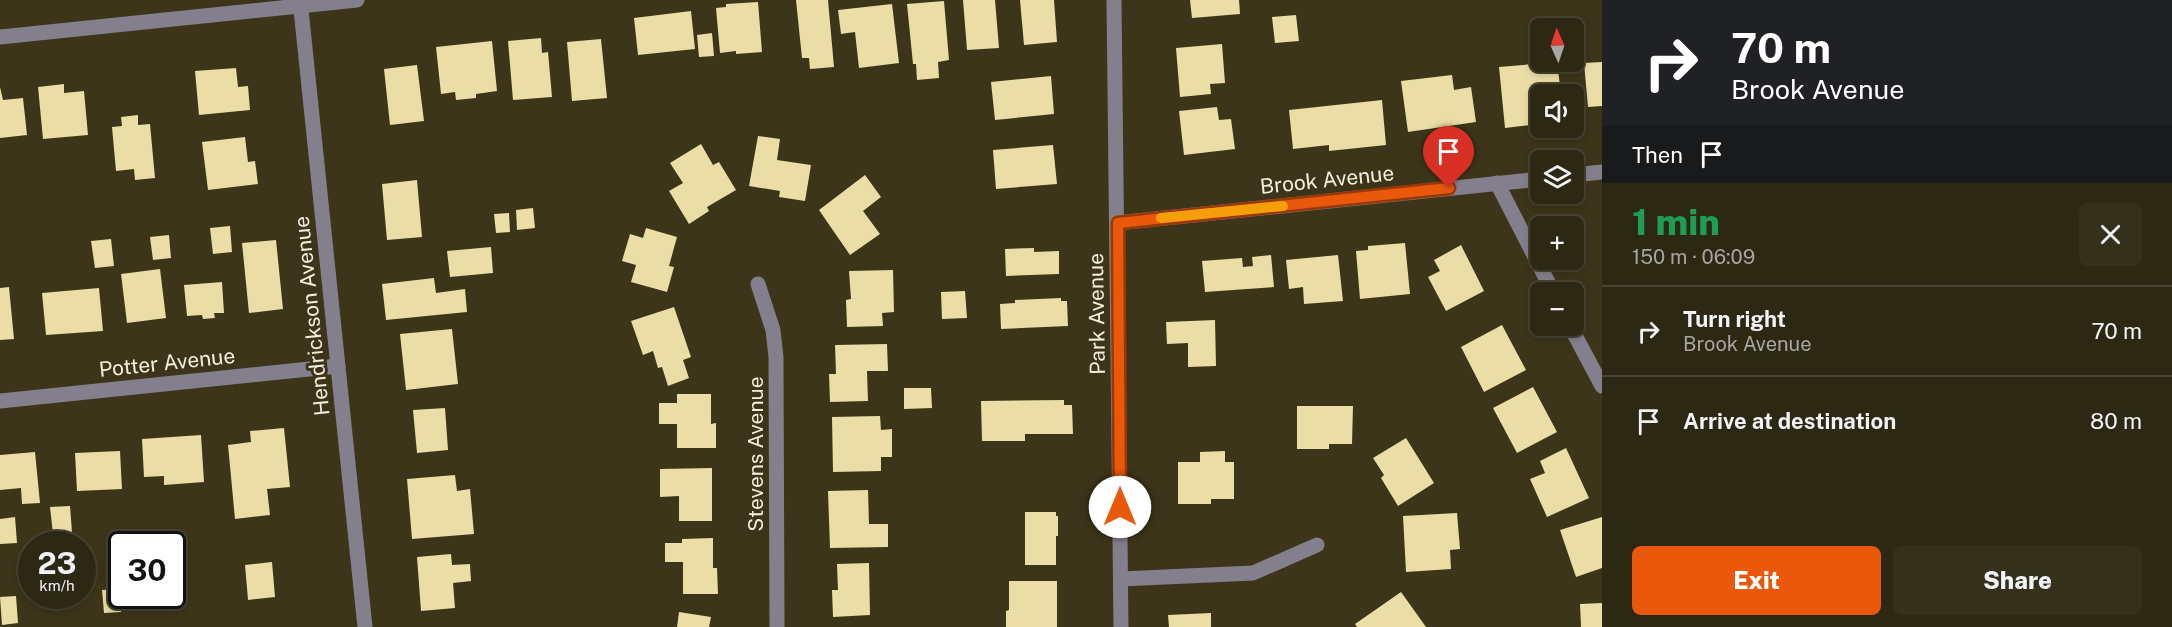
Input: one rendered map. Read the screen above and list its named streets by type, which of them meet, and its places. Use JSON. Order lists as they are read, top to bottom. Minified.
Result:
{"streets":{"street":["Brook Avenue","Park Avenue","Hendrickson Avenue","Potter Avenue","Stevens Avenue"]},"crossings":[["Brook Avenue","Park Avenue"],["Hendrickson Avenue","Potter Avenue"]],"north":"top","page":{"turn":["70 m","Brook Avenue"],"map_buttons":["+","−"],"then":"Then","heading":["1 min","150 m · 06:09"],"list":[{"name":"Turn right","note":"Brook Avenue","value":"70 m"},{"name":"Arrive at destination","value":"80 m"}],"speed":"23 km/h","limit":"30","buttons":["Exit","Share"]}}
